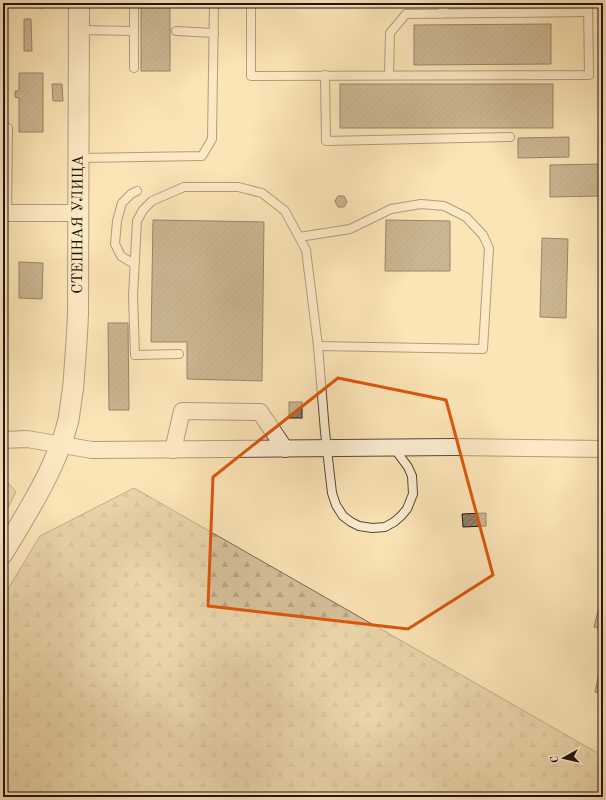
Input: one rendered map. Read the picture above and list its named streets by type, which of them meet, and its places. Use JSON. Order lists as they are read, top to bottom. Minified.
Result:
{"streets":{"street":["СТЕПНАЯ УЛИЦА"]},"north":"left"}
